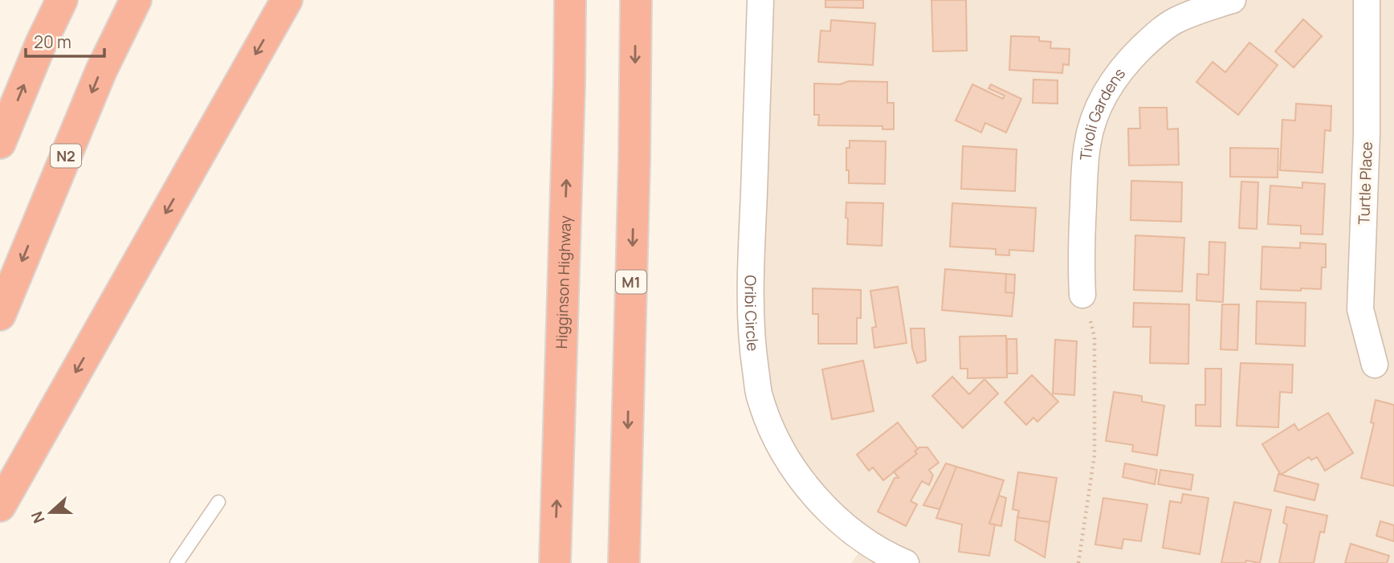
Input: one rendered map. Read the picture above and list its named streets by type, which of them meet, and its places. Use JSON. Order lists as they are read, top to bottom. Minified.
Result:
{"streets":{"highway":["N2","Higginson Highway","M1"],"street":["Tivoli Gardens","Turtle Place","Oribi Circle"]},"scale_bar":"20 m","north":"left"}
